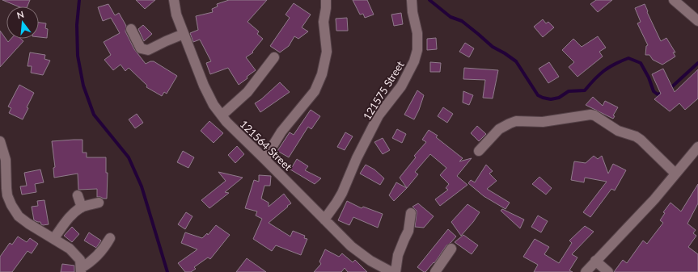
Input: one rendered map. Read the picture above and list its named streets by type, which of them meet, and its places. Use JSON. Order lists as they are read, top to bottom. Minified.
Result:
{"streets":{"street":["121575 Street","121564 Street"]},"crossings":[["121575 Street","121564 Street"]],"north":"top"}
